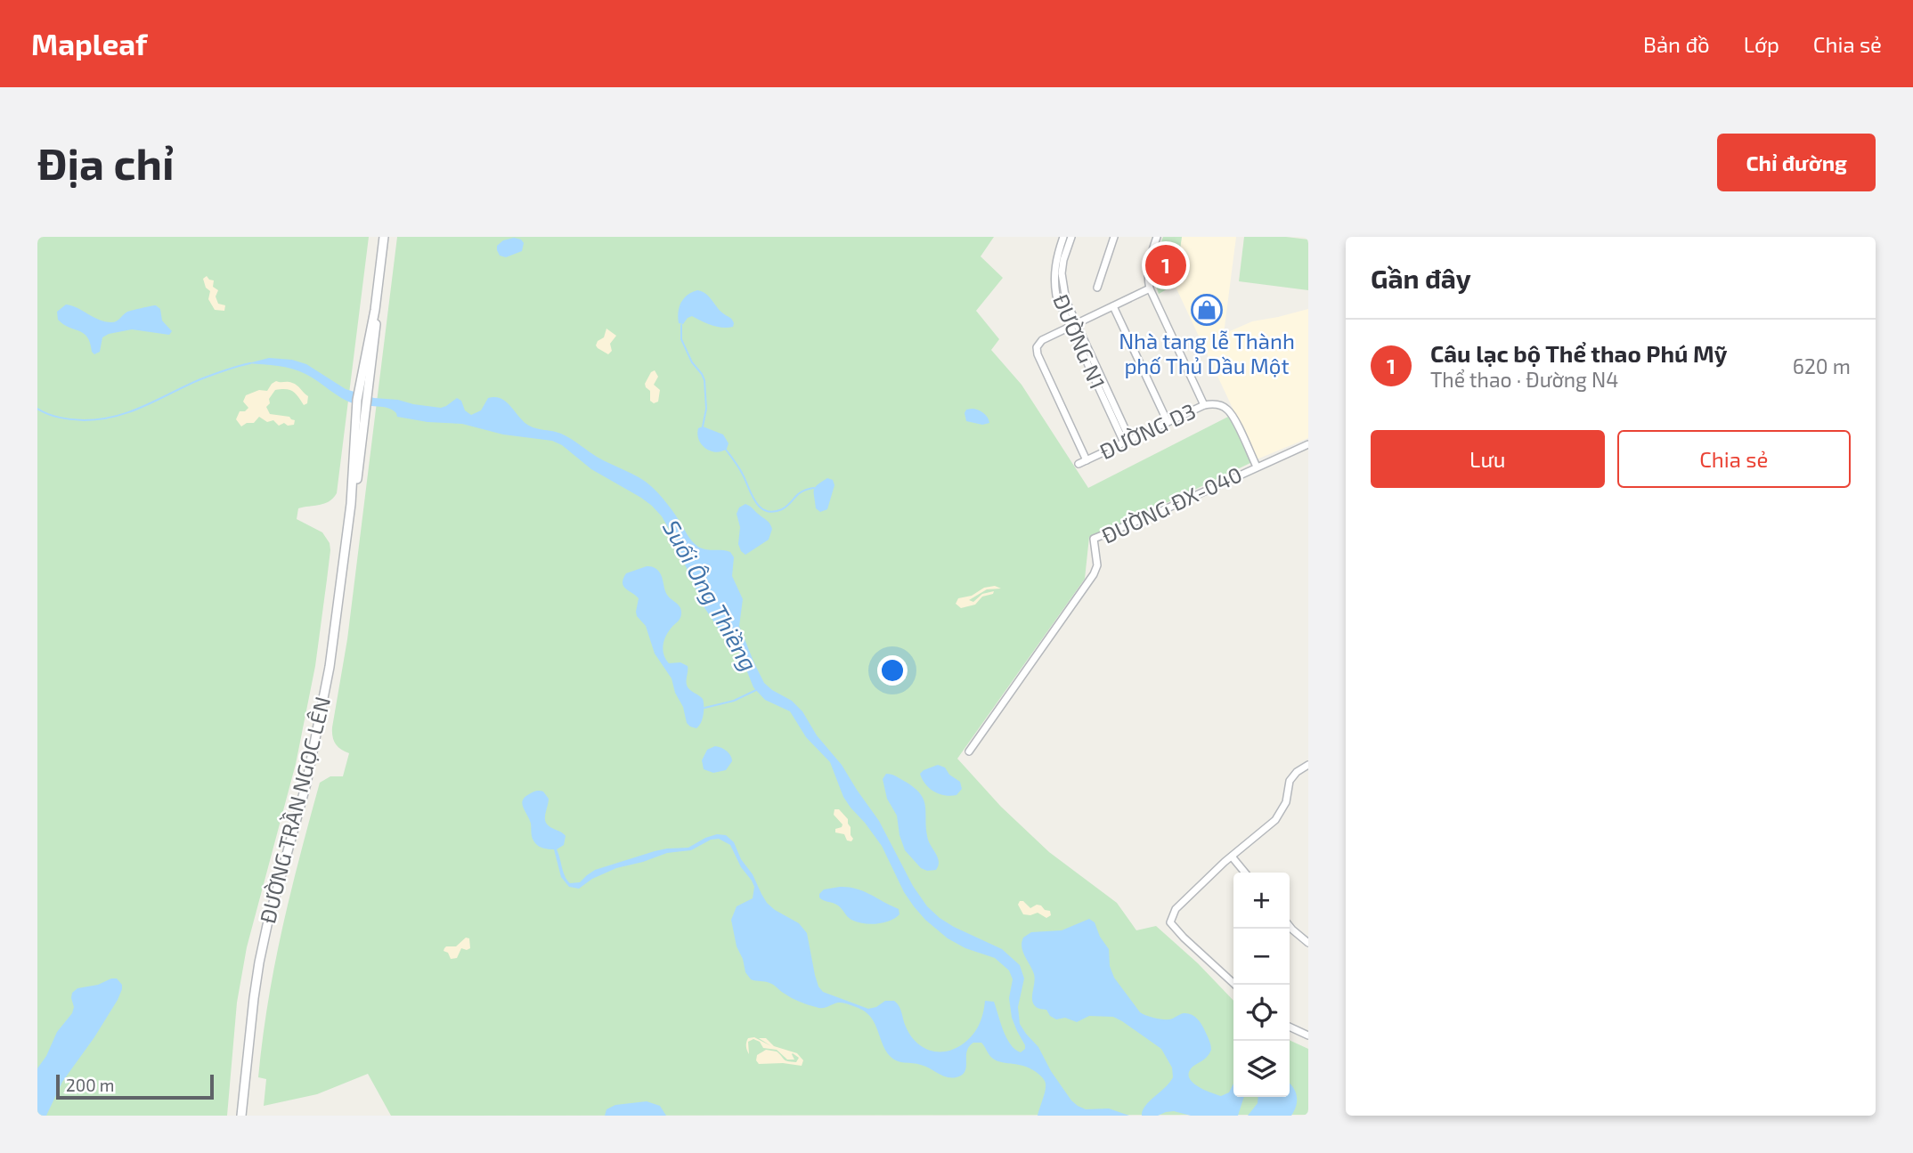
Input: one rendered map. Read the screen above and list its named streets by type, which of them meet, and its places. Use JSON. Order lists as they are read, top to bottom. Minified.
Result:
{"streets":{"street":["ĐƯỜNG N1","ĐƯỜNG D3","ĐƯỜNG ĐX-040","ĐƯỜNG TRẦN NGỌC LÊN"]},"crossings":[["ĐƯỜNG N1","ĐƯỜNG D3"],["ĐƯỜNG D3","ĐƯỜNG ĐX-040"]],"water":["Suối Ông Thiềng"],"places":{"shop":["Nhà tang lễ Thành phố Thủ Dầu Một"]},"scale_bar":"200 m","page":{"header":"Mapleaf","nav":["Bản đồ","Lớp","Chia sẻ"],"buttons":["Chỉ đường",["Lưu","Chia sẻ"]],"title":"Địa chỉ","heading":"Gần đây","pins":"1","list":[{"mark":"1","name":"Câu lạc bộ Thể thao Phú Mỹ","note":"Thể thao · Đường N4","value":"620 m"}],"map_buttons":["+","−"],"scale":"200 m"}}
